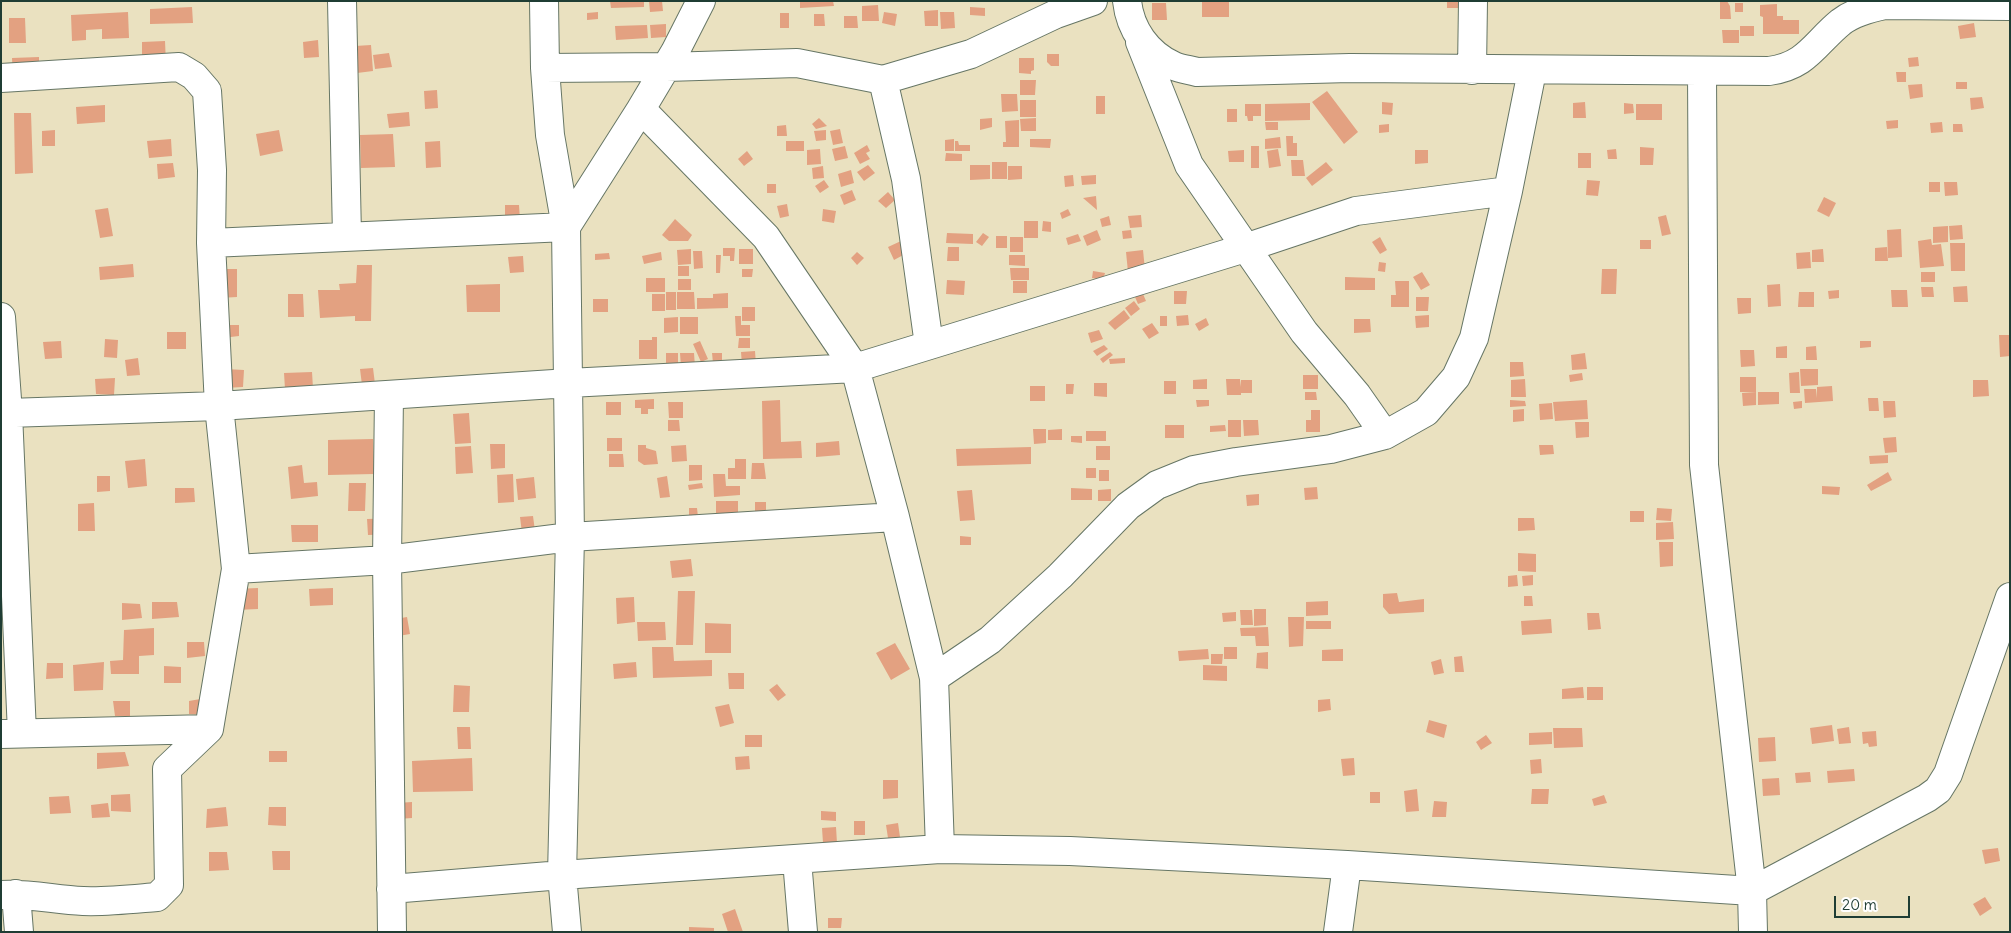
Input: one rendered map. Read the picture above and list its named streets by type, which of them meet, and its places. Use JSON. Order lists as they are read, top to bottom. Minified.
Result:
{"scale_bar":"20 m"}
